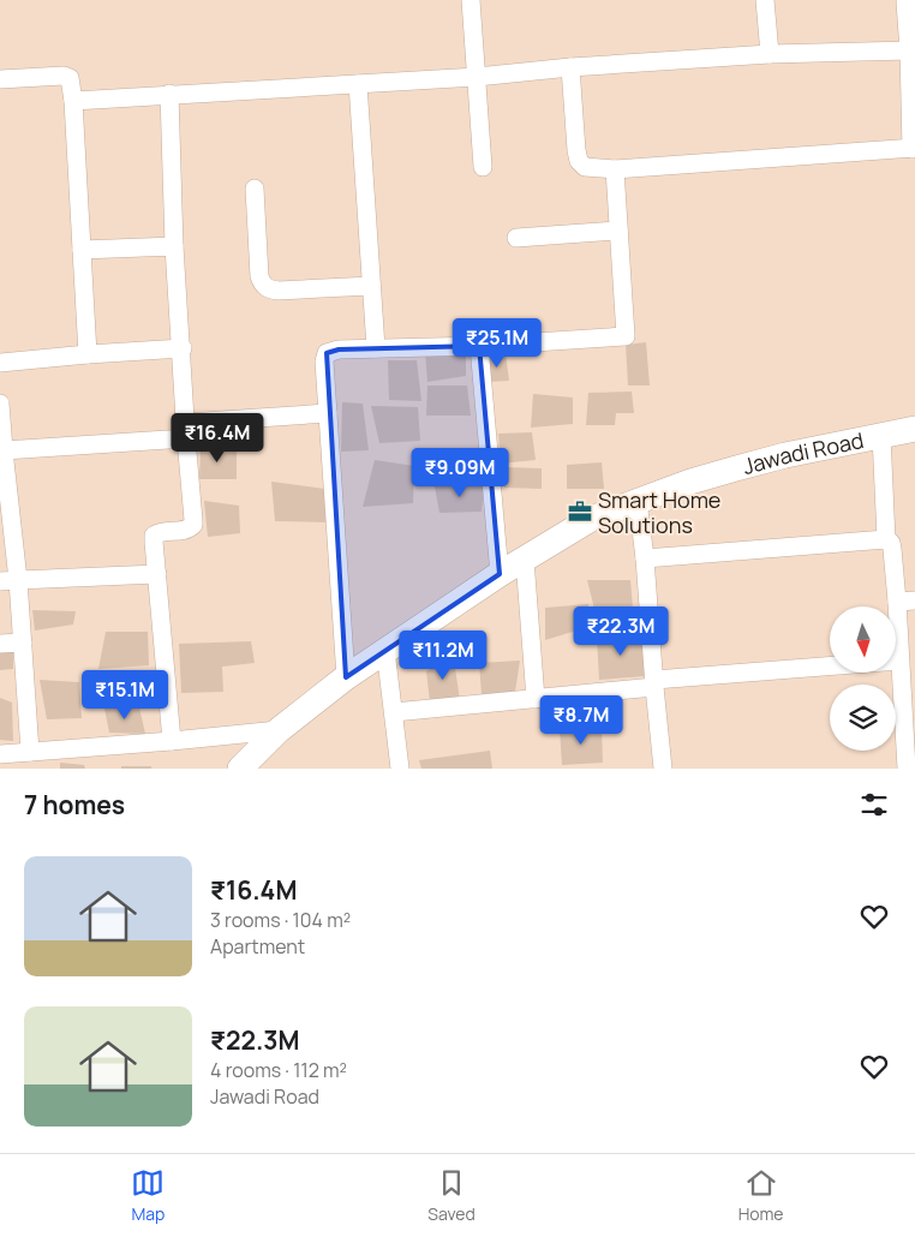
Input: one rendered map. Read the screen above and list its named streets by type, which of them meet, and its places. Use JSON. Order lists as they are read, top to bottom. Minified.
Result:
{"streets":{"street":["Jawadi Road"]},"places":{"office":["Smart Home Solutions"]},"north":"bottom","page":{"price":["₹25.1M","₹16.4M","₹9.09M","₹22.3M","₹11.2M","₹15.1M","₹8.7M"],"heading":"7 homes","list":[{"name":"₹16.4M","note":"3 rooms · 104 m² · Apartment"},{"name":"₹22.3M","note":"4 rooms · 112 m² · Jawadi Road"}],"tabs":["Map","Saved","Home"]}}
